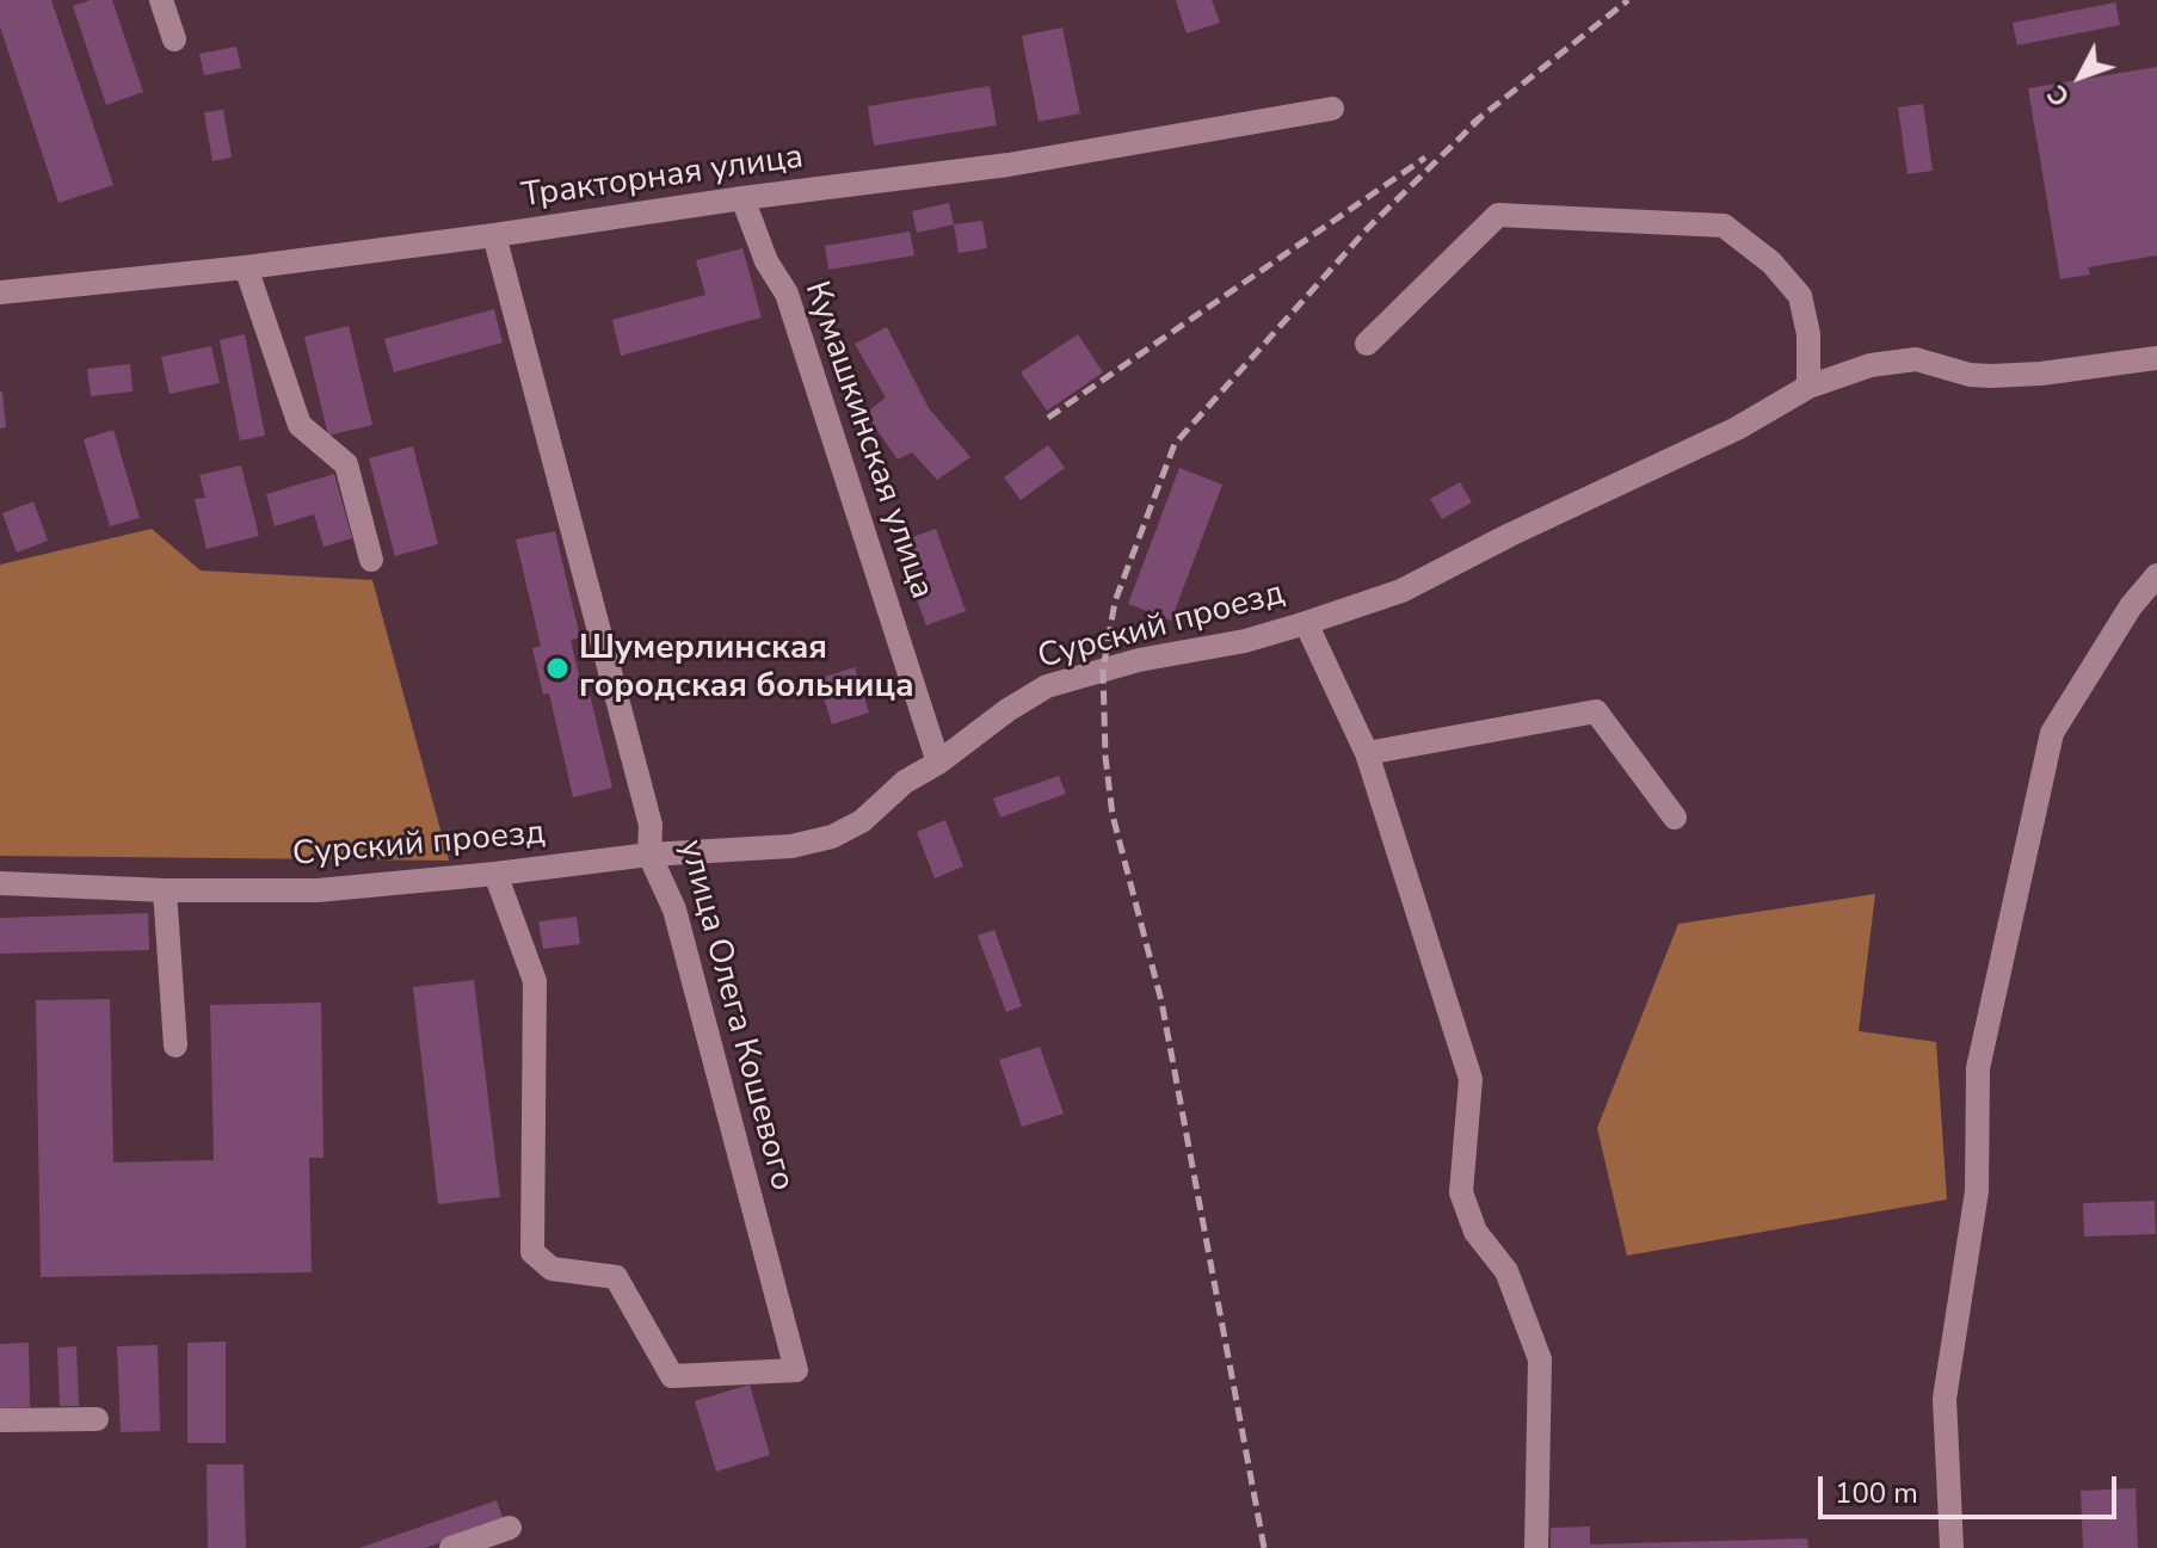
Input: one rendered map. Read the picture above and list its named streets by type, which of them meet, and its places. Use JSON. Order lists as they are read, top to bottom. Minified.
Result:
{"streets":{"street":["Тракторная улица","Кумашкинская улица","Сурский проезд","улица Олега Кошевого"]},"crossings":[["Тракторная улица","Кумашкинская улица"],["Тракторная улица","улица Олега Кошевого"],["Кумашкинская улица","Сурский проезд"],["Сурский проезд","улица Олега Кошевого"]],"places":["Шумерлинская городская больница"],"scale_bar":"100 m","north":"bottom left"}
